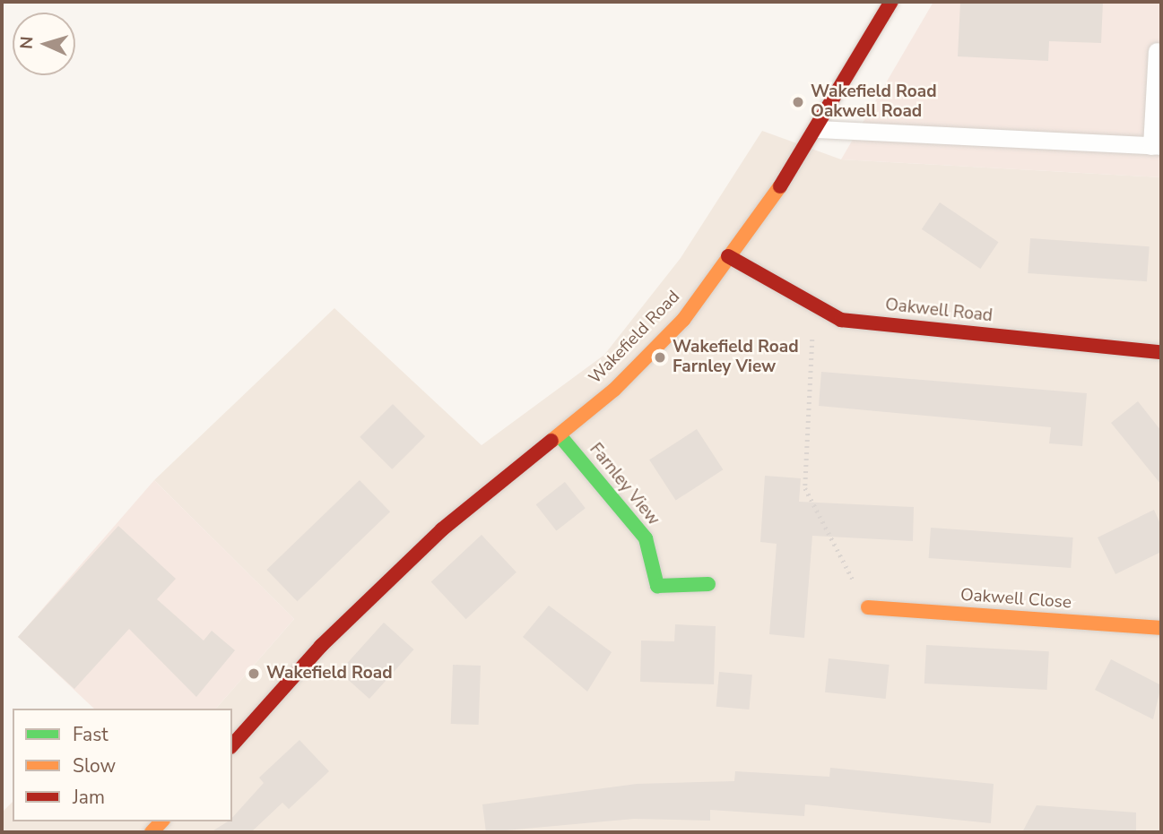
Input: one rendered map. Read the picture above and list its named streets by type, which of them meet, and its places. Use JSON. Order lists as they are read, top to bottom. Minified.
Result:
{"streets":{"main road":["Oakwell Road","Wakefield Road","Farnley View","Oakwell Close"]},"crossings":[["Oakwell Road","Wakefield Road"],["Wakefield Road","Farnley View"]],"places":["Wakefield Road Oakwell Road","Wakefield Road Farnley View","Wakefield Road"],"legend":["Fast","Slow","Jam"],"north":"left"}
